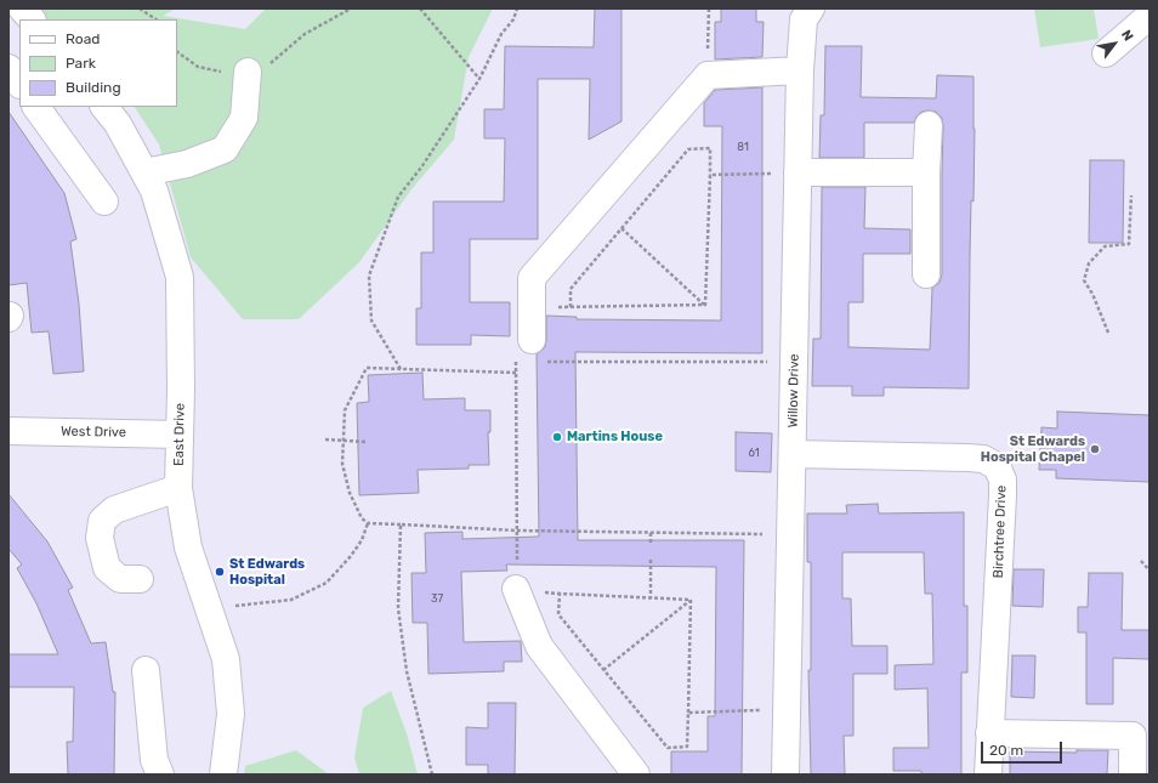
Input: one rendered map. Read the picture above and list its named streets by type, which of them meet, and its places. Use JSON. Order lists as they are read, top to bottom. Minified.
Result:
{"streets":{"street":["Willow Drive","West Drive","East Drive","Birchtree Drive"]},"crossings":[["Willow Drive","Birchtree Drive"],["West Drive","East Drive"]],"places":["Martins House","St Edwards Hospital Chapel","St Edwards Hospital"],"house_numbers":["81","61","37"],"legend":["Road","Park","Building"],"scale_bar":"20 m","north":"top right"}
